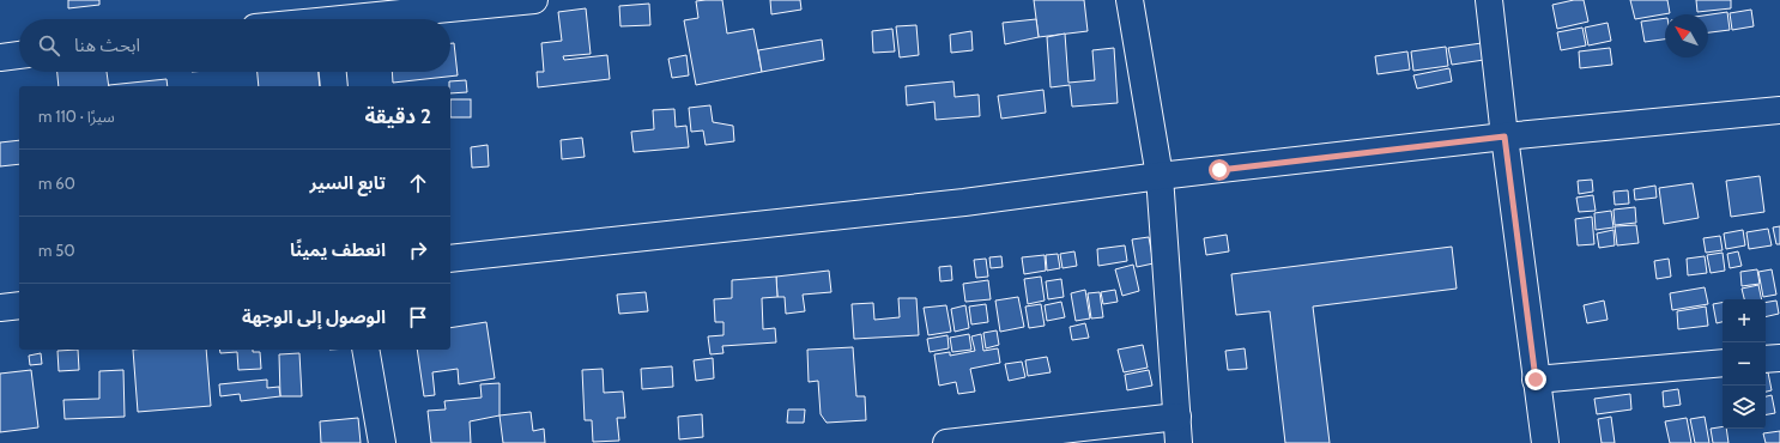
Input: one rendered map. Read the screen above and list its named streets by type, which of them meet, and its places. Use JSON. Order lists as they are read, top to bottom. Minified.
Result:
{"north":"top left","page":{"search":"ابحث هنا","heading":["2 دقيقة","سيرًا · 110 m"],"list":[["تابع السير","60 m"],["انعطف يمينًا","50 m"],"الوصول إلى الوجهة"],"map_buttons":["+","−"]}}
